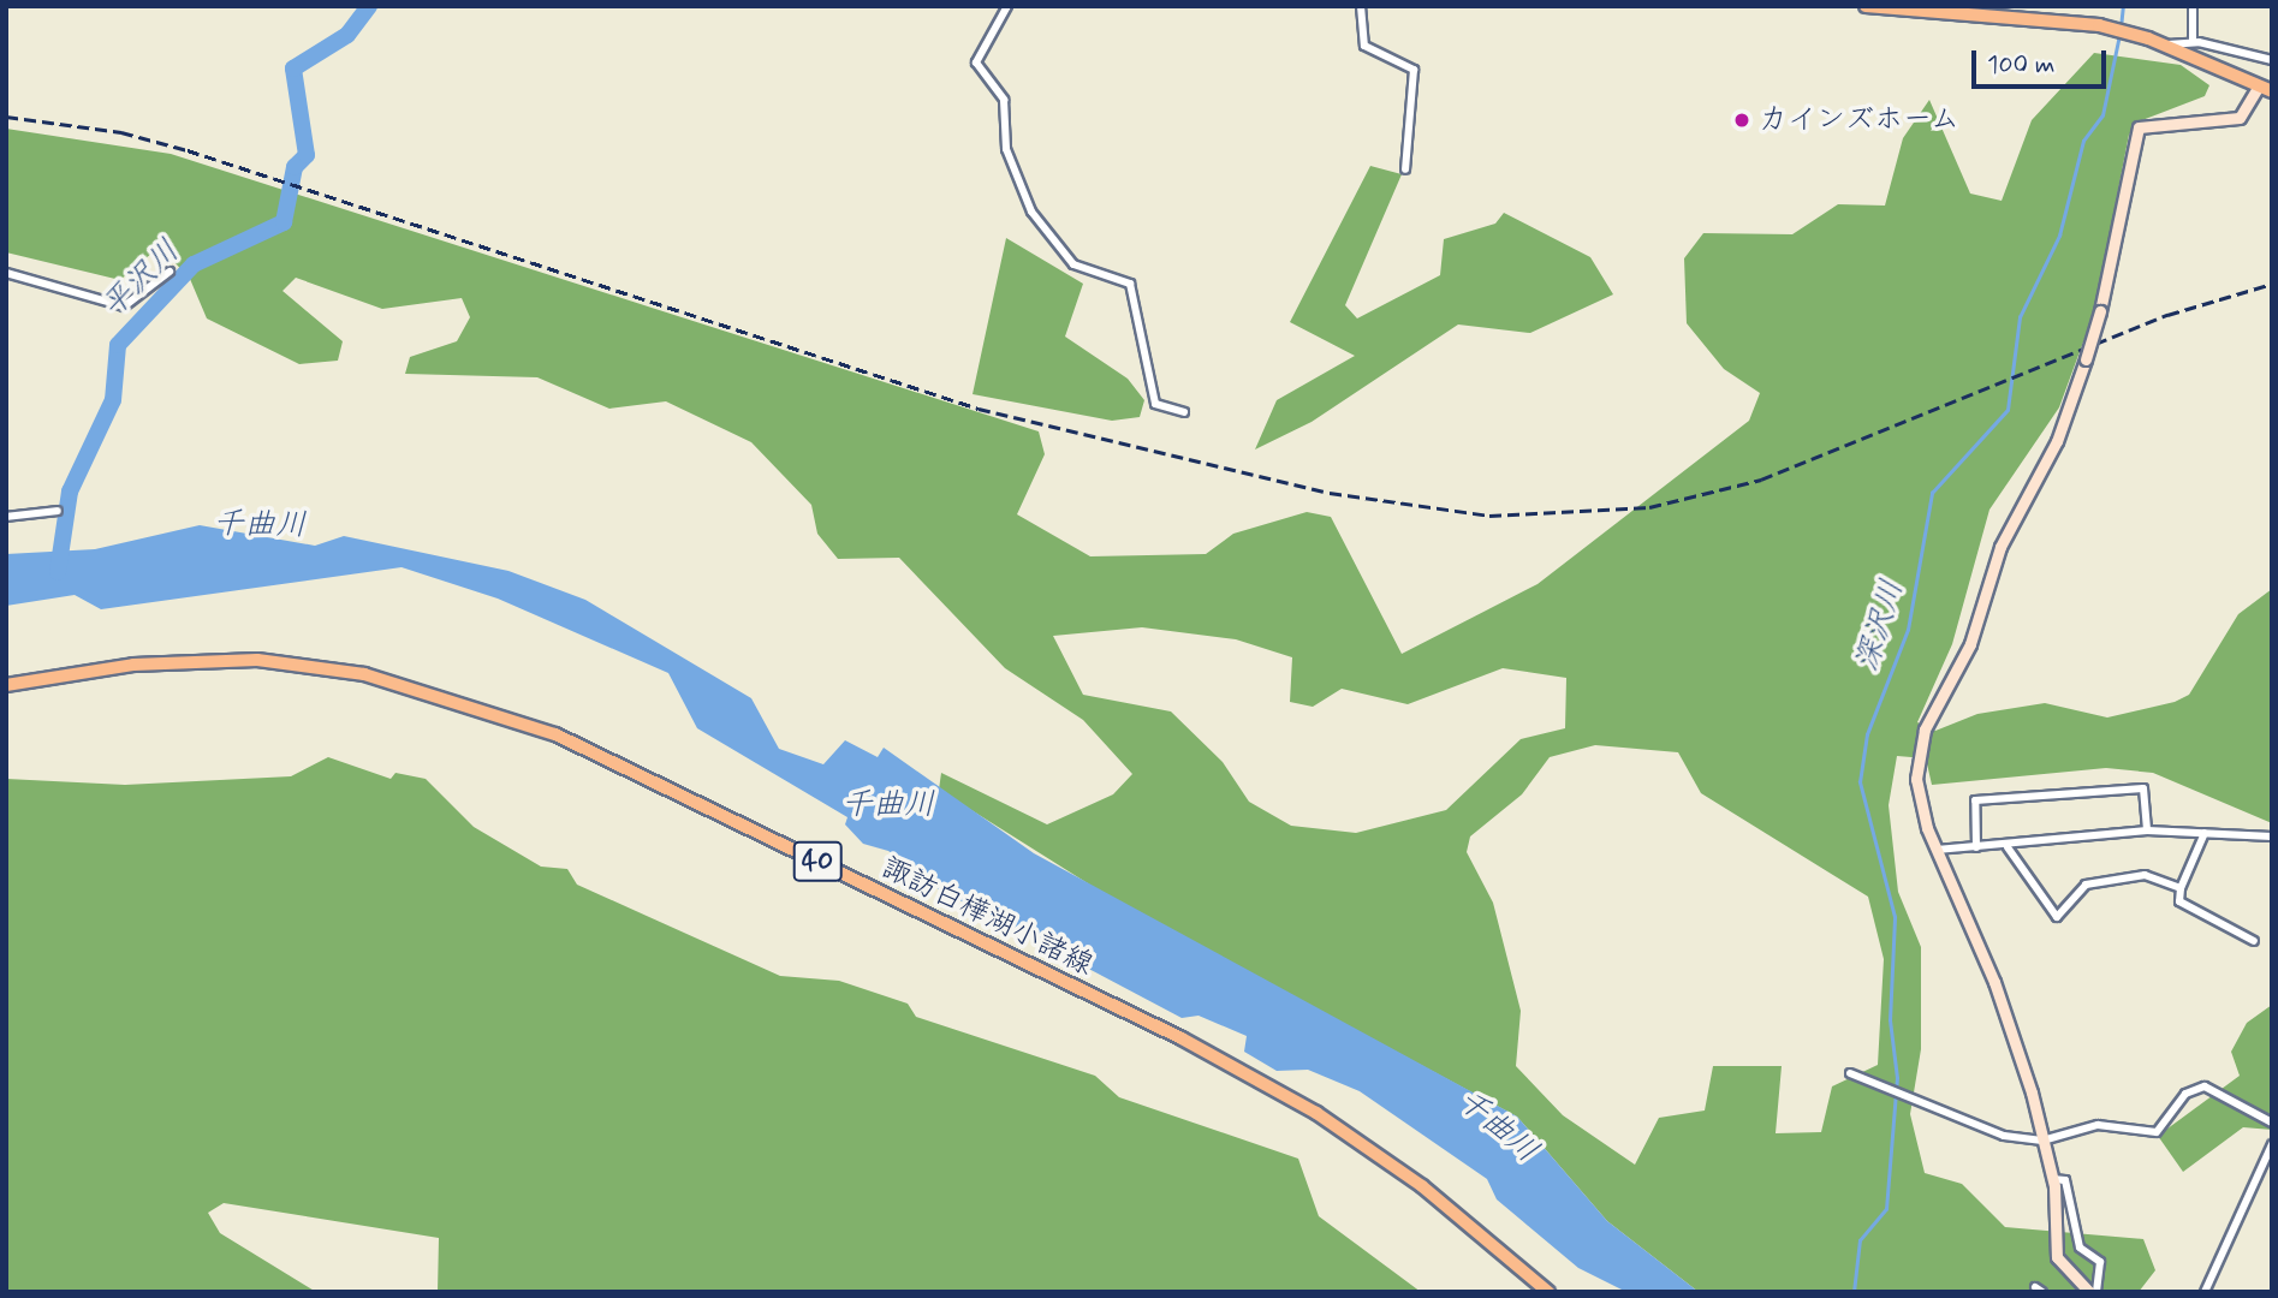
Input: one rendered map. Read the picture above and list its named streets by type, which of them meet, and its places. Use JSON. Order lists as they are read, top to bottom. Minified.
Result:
{"streets":{"main road":["40","諏訪白樺湖小諸線"]},"water":["平沢川","千曲川","深沢川"],"places":["カインズホーム"],"scale_bar":"100 m"}
